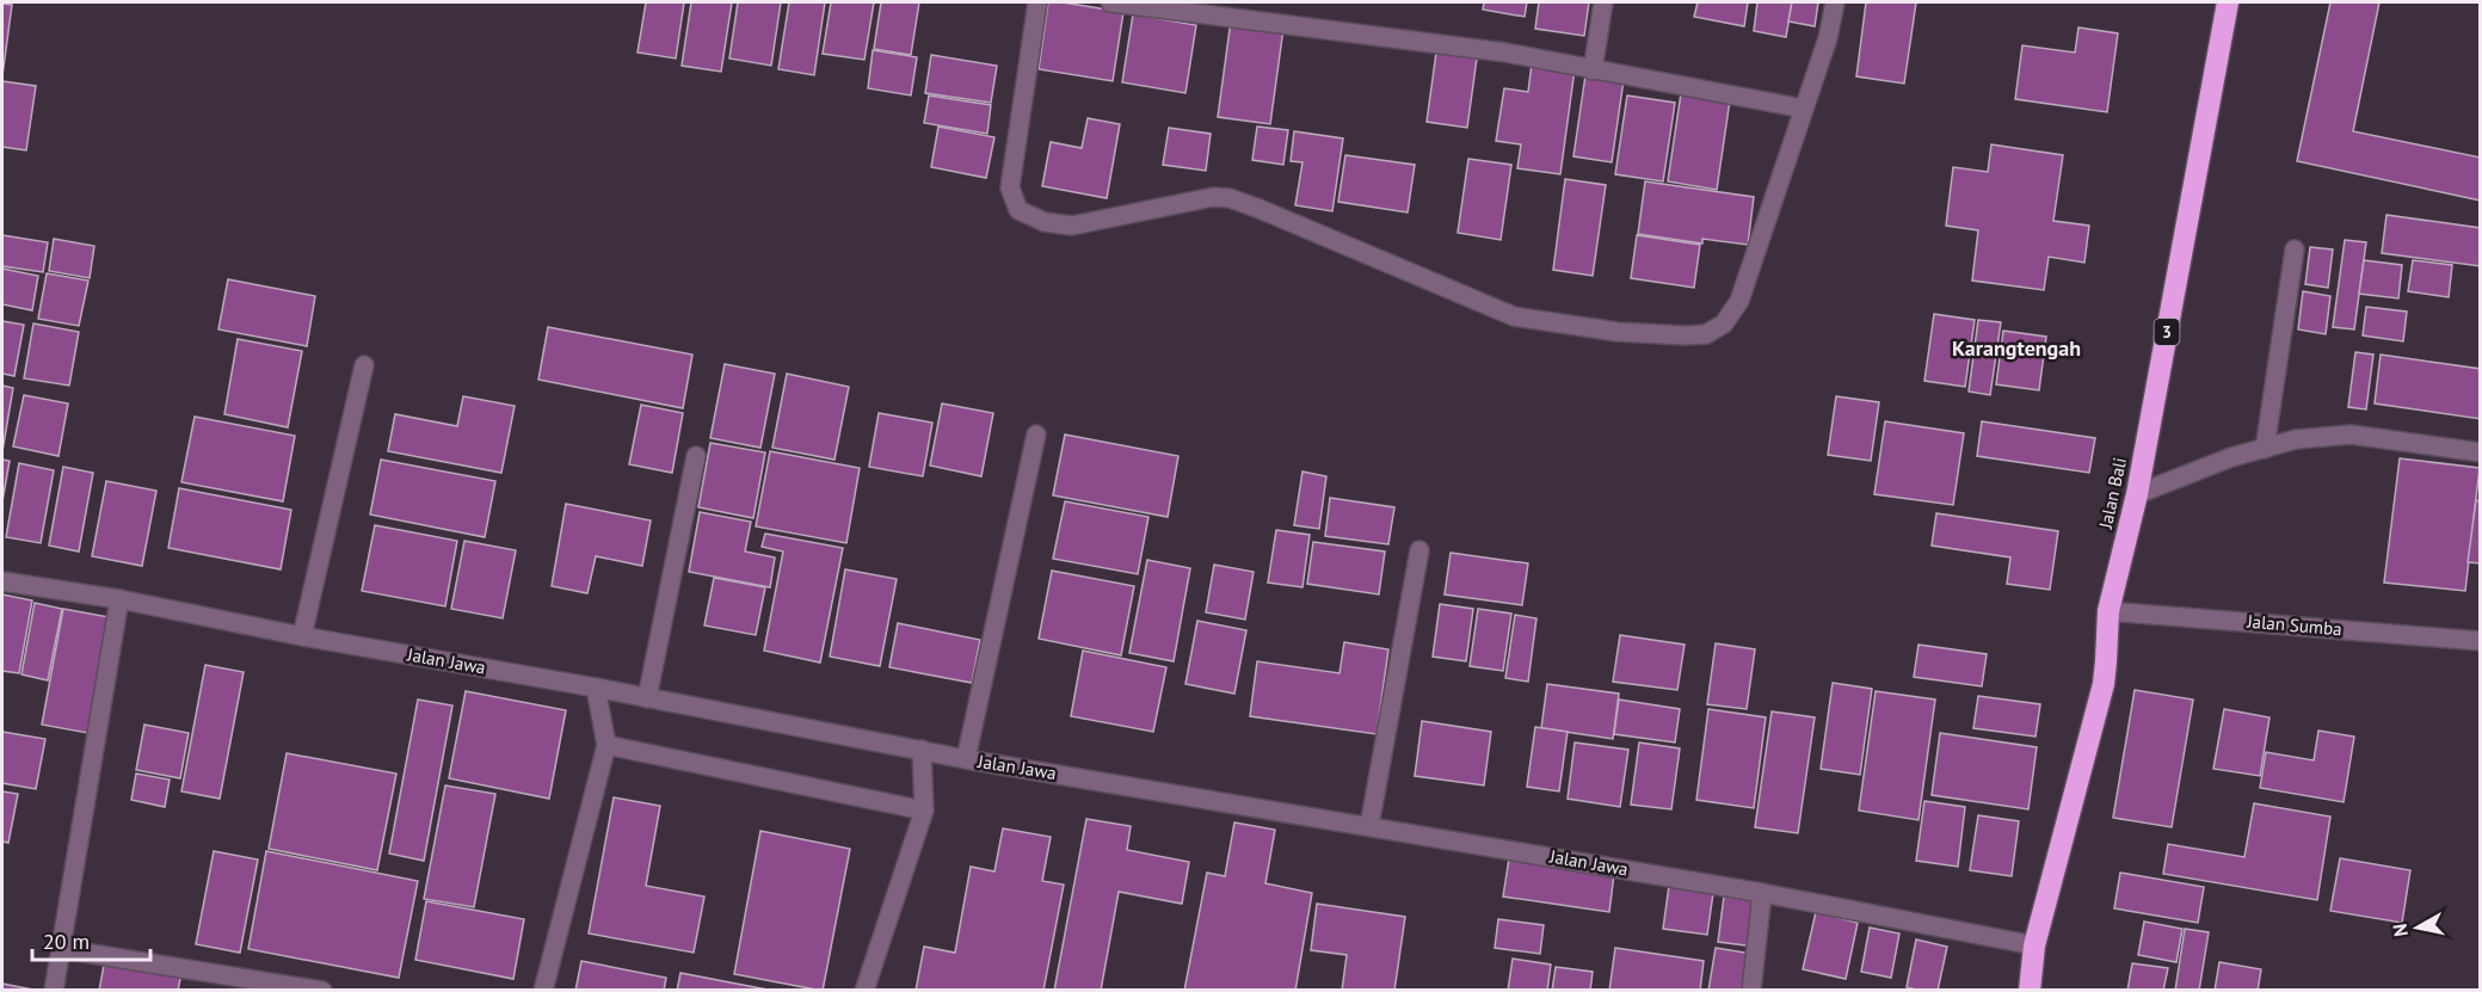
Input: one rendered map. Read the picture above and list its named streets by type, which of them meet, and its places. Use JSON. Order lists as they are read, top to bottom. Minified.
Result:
{"streets":{"highway":["3","Jalan Bali"],"street":["Jalan Sumba","Jalan Jawa"]},"crossings":[["Jalan Bali","Jalan Sumba"],["Jalan Bali","Jalan Jawa"]],"districts":["Karangtengah"],"scale_bar":"20 m","north":"left"}
